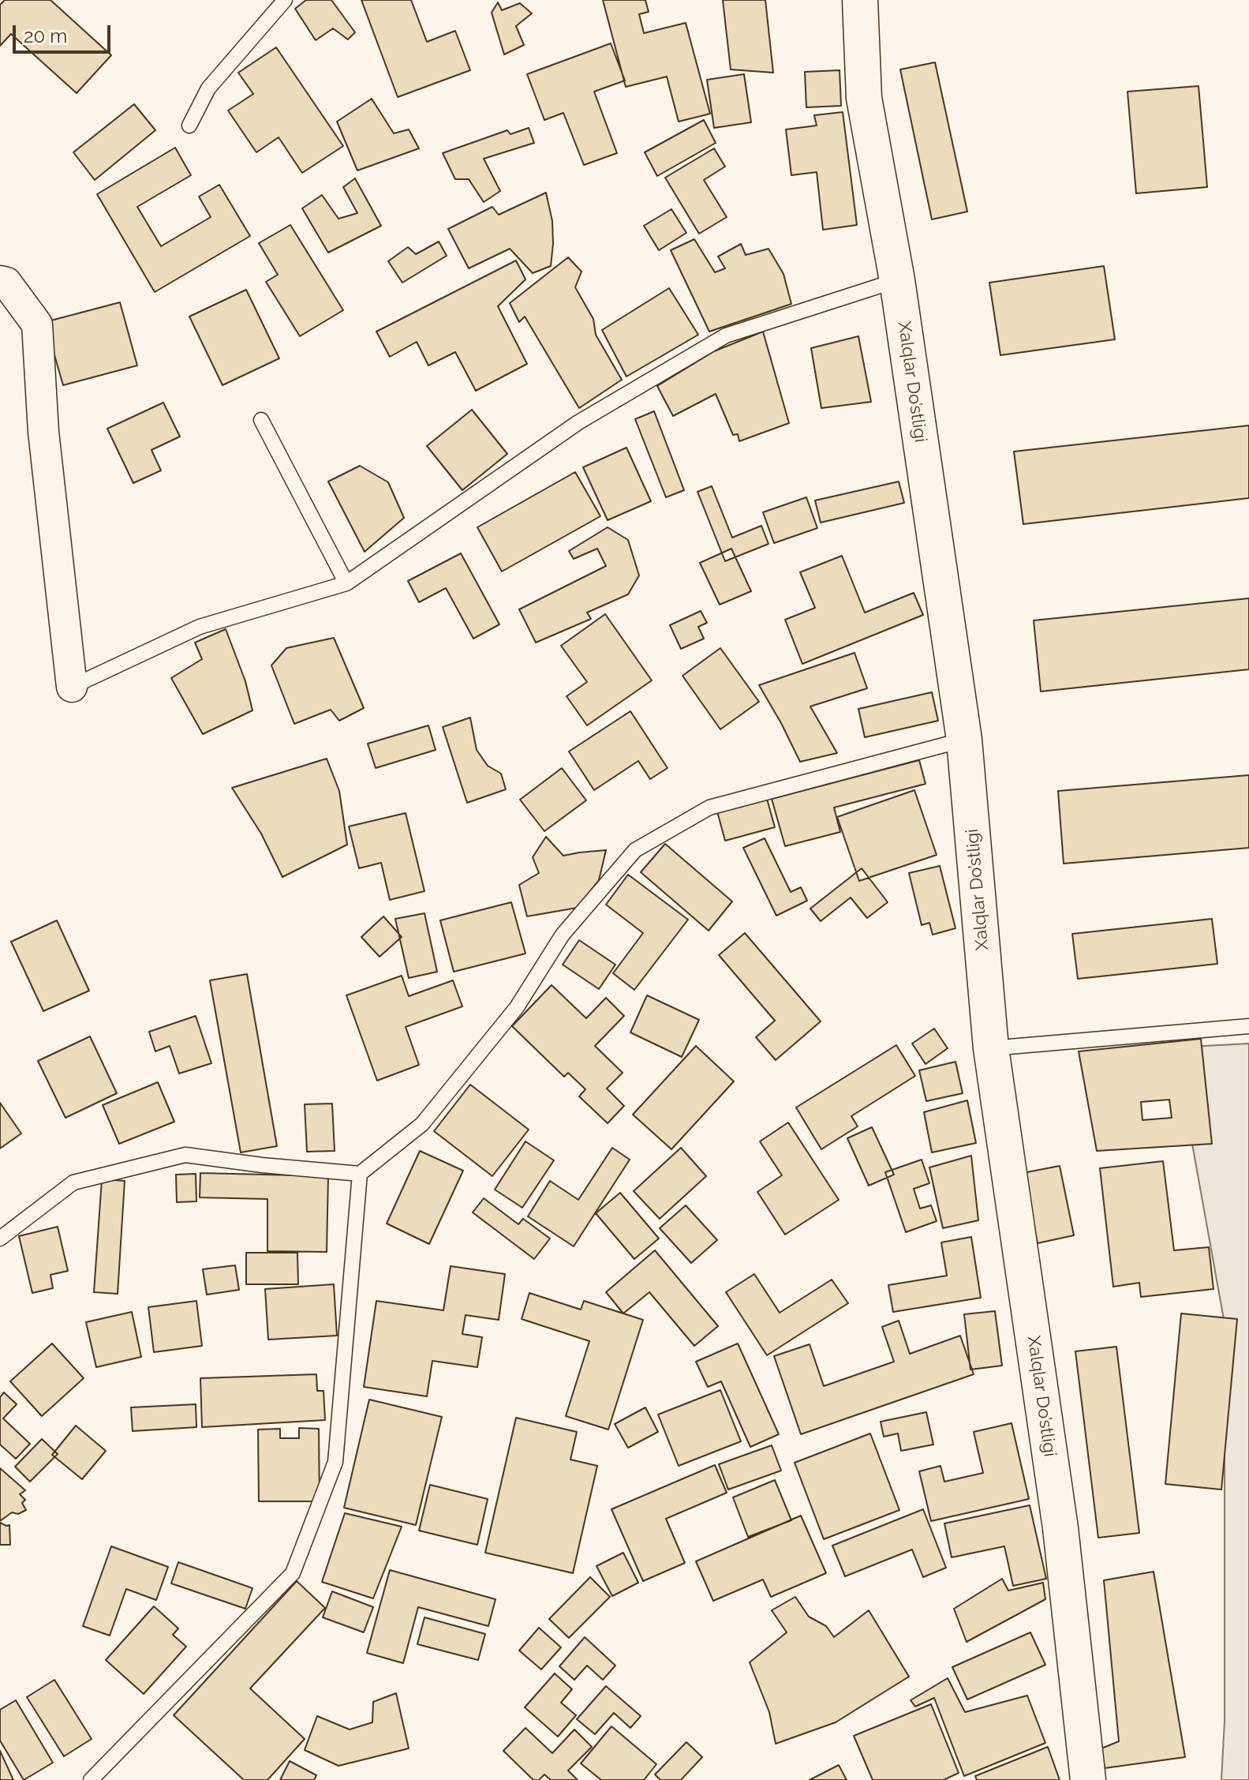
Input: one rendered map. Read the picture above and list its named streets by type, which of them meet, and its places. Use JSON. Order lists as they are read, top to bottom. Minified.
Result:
{"streets":{"main road":["Xalqlar Do’stligi"]},"scale_bar":"20 m"}
